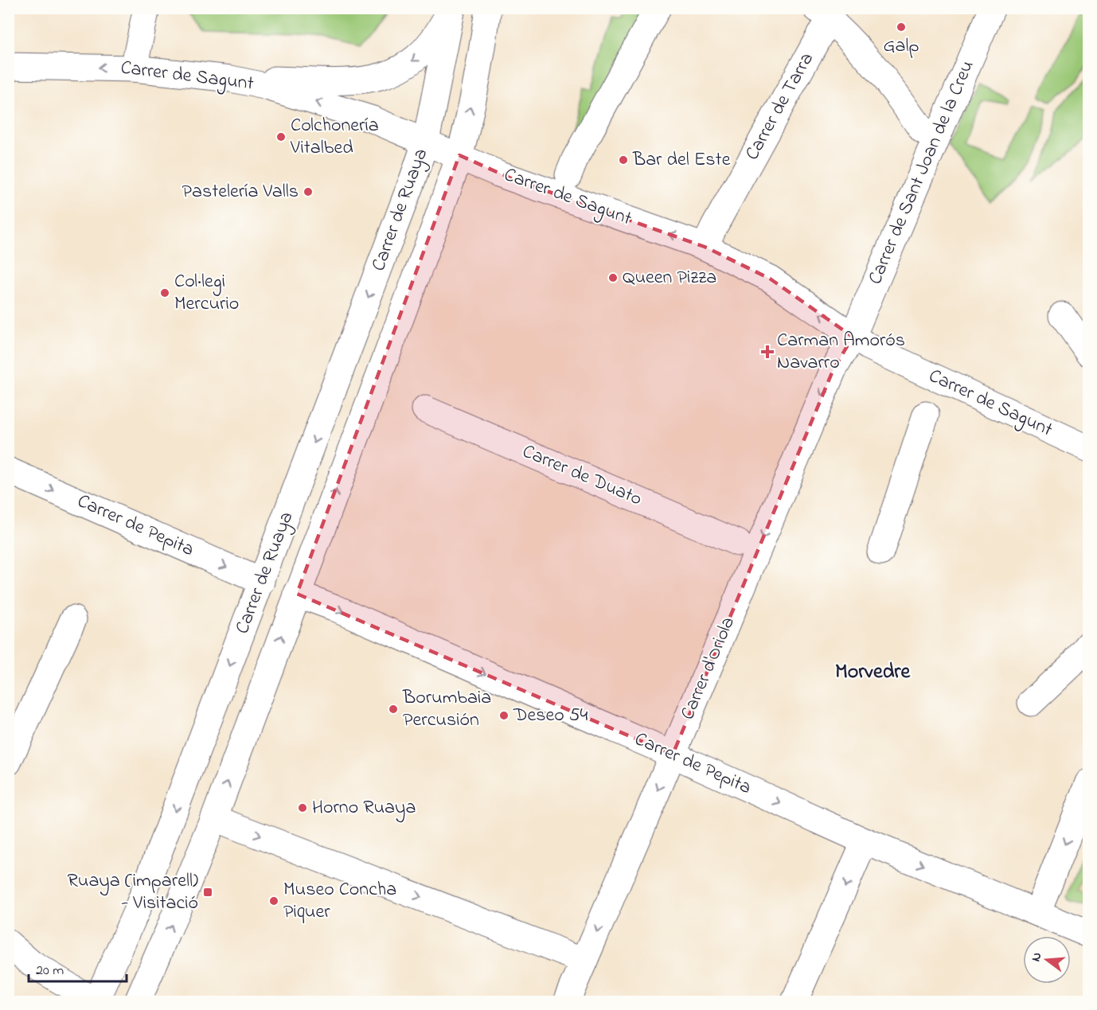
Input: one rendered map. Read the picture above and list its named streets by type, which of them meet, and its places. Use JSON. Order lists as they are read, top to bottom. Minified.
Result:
{"streets":{"street":["Carrer de Sagunt","Carrer de Tarra","Carrer de Sant Joan de la Creu","Carrer de Ruaya","Carrer de Duato","Carrer de Pepita","Carrer d'Oriola"]},"crossings":[["Carrer de Sagunt","Carrer de Tarra"],["Carrer de Sagunt","Carrer de Sant Joan de la Creu"],["Carrer de Sagunt","Carrer de Ruaya"],["Carrer de Sagunt","Carrer d'Oriola"],["Carrer de Sant Joan de la Creu","Carrer d'Oriola"],["Carrer de Ruaya","Carrer de Pepita"],["Carrer de Pepita","Carrer d'Oriola"]],"one_way":["Carrer de Sagunt","Carrer de Pepita"],"districts":["Morvedre"],"places":{"other":["Galp","Colchonería Vitalbed","Bar del Este","Pastelería Valls","Queen Pizza","Col·legi Mercurio","Borumbaia Percusión","Deseo 54","Horno Ruaya","Museo Concha Piquer"],"health":["Carman Amorós Navarro"],"transit":["Ruaya (imparell) - Visitació"]},"scale_bar":"20 m","north":"left"}
